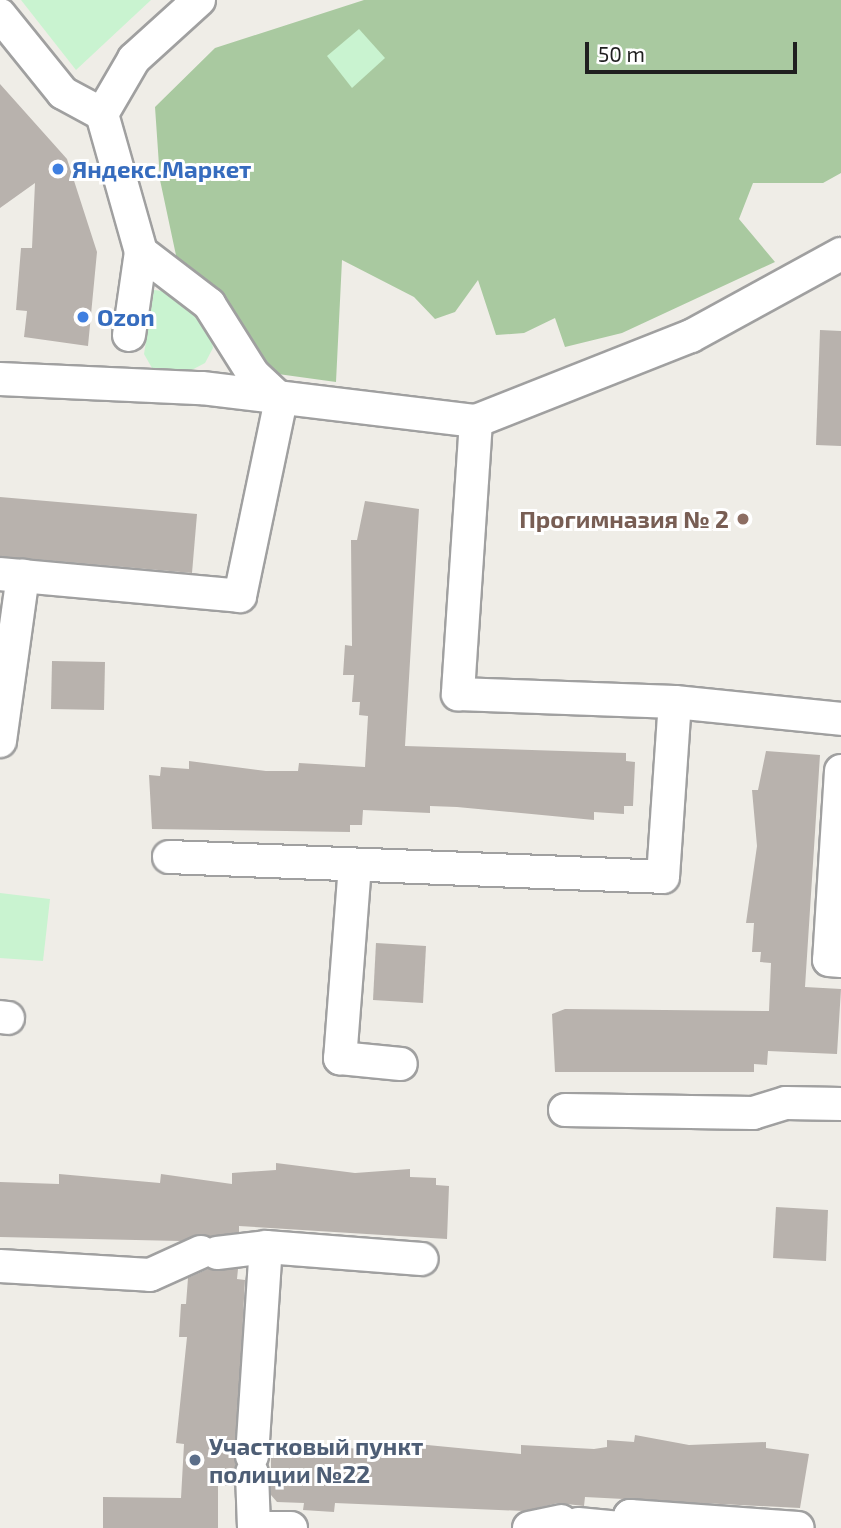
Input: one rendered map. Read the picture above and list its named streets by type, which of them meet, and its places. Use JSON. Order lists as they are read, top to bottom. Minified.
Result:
{"places":["Яндекс.Маркет","Ozon","Прогимназия № 2","Участковый пункт полиции №22"],"scale_bar":"50 m"}
